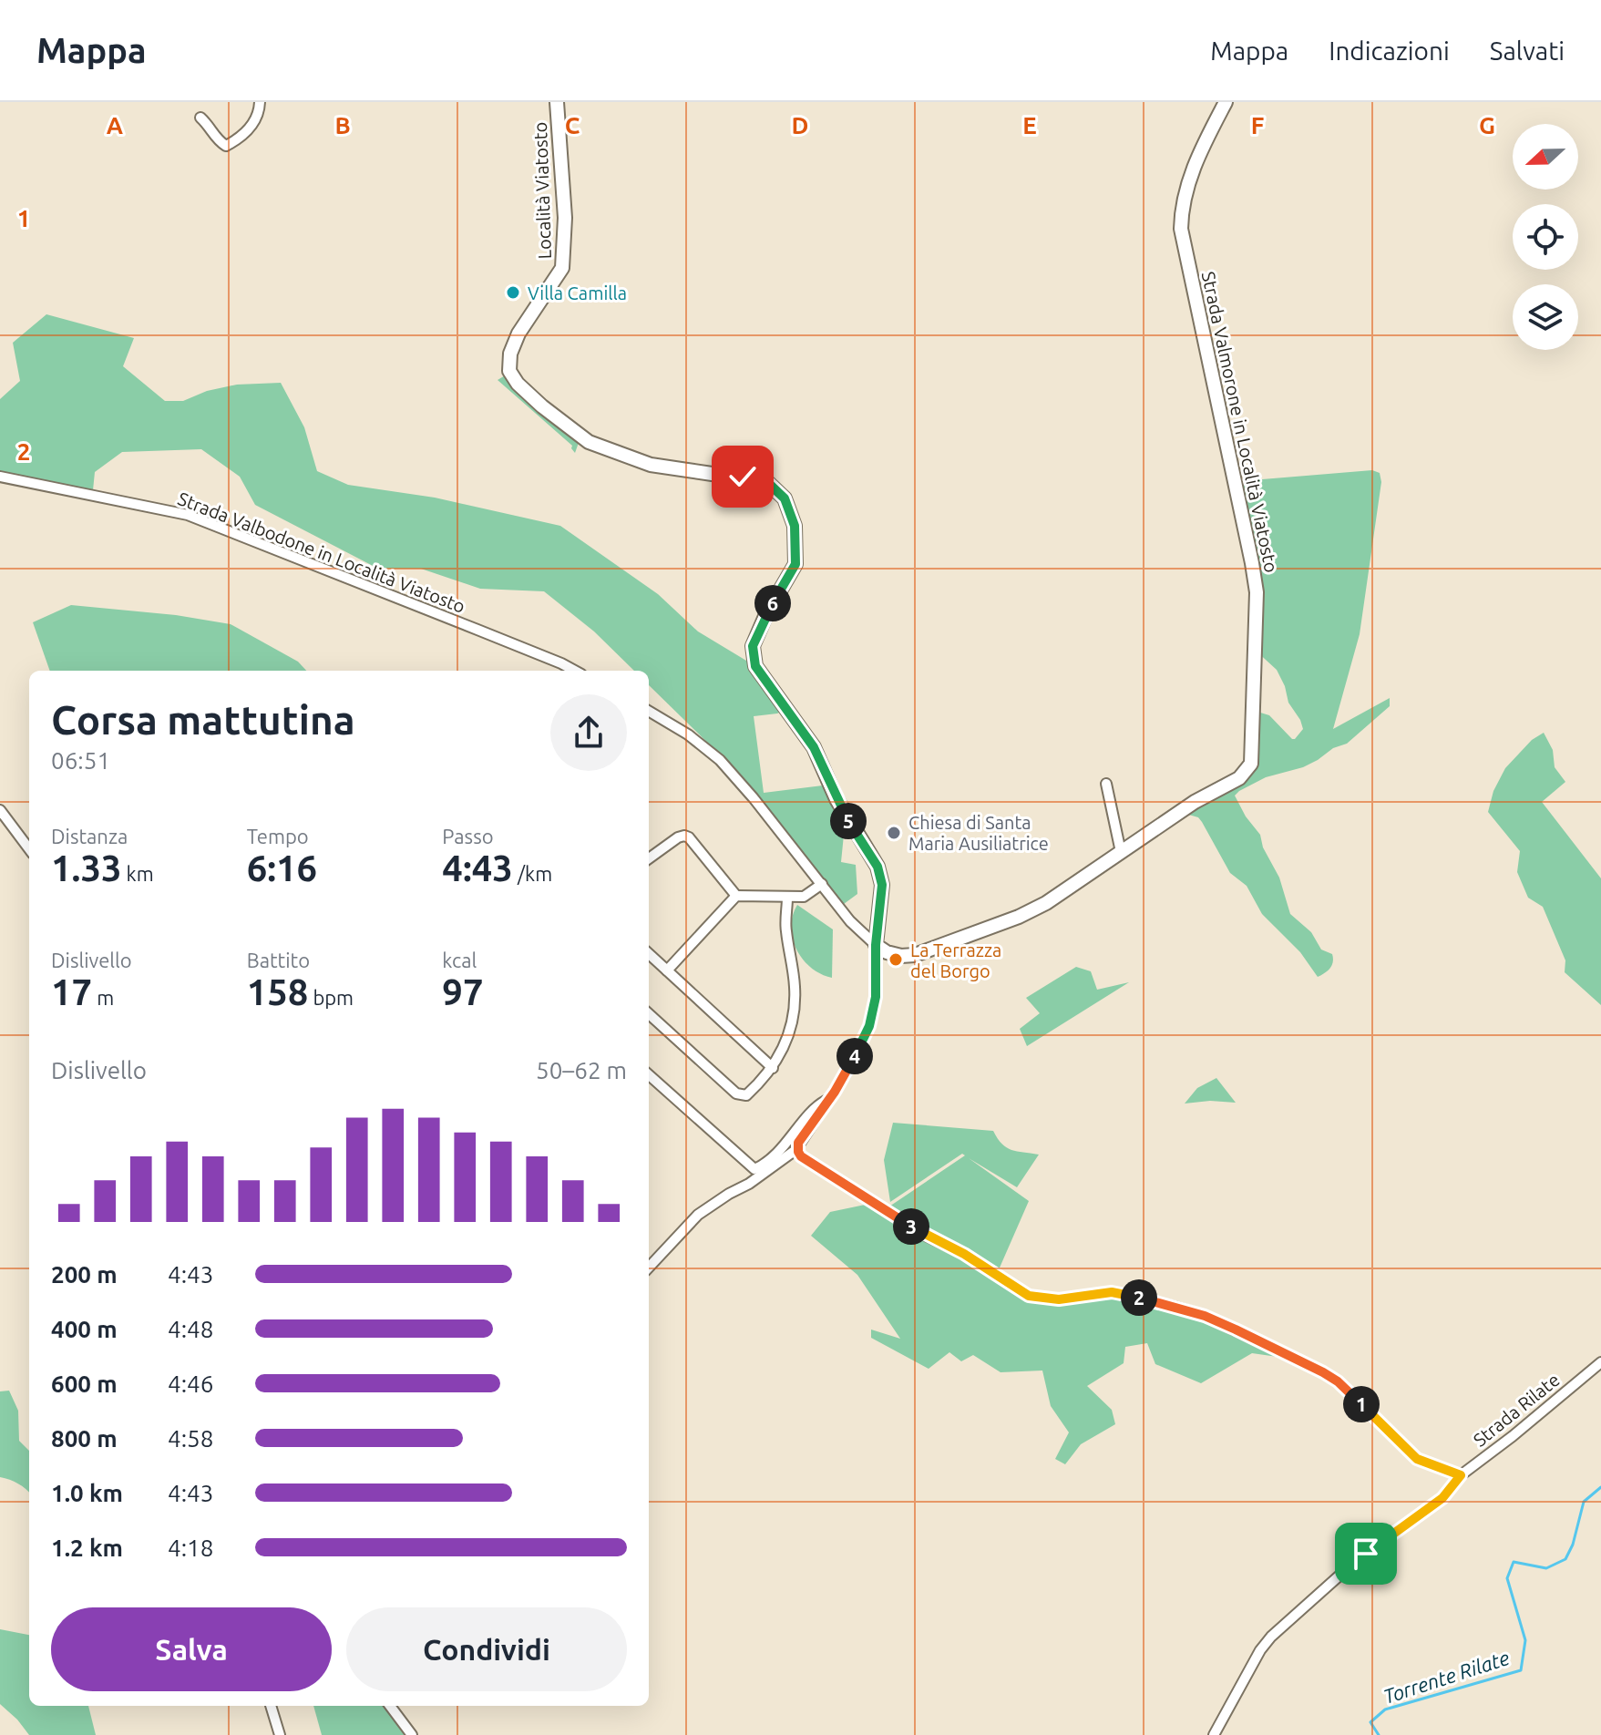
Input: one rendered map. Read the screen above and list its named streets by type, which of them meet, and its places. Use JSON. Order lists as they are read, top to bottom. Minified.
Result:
{"streets":{"street":["Località Viatosto","Strada Valmorone in Località Viatosto","Strada Valbodone in Località Viatosto","Strada Rilate"]},"crossings":[["Località Viatosto","Strada Valmorone in Località Viatosto"]],"water":["Torrente Rilate"],"places":["Villa Camilla","Chiesa di Santa Maria Ausiliatrice","La Terrazza del Borgo"],"north":"left","page":{"header":"Mappa","nav":["Mappa","Indicazioni","Salvati"],"pins":["6","5","4","3","2","1"],"heading":["Corsa mattutina","06:51"],"stats":[["Distanza","1.33 km"],["Tempo","6:16"],["Passo","4:43 /km"],["Dislivello","17 m"],["Battito","158 bpm"],["kcal","97"]],"chart":["Dislivello","50–62 m"],"list":[{"name":"200 m","note":"4:43"},{"name":"400 m","note":"4:48"},{"name":"600 m","note":"4:46"},{"name":"800 m","note":"4:58"},{"name":"1.0 km","note":"4:43"},{"name":"1.2 km","note":"4:18"}],"buttons":["Salva","Condividi"]},"grid":{"columns":["A","B","C","D","E","F","G"],"rows":["1","2"]}}
